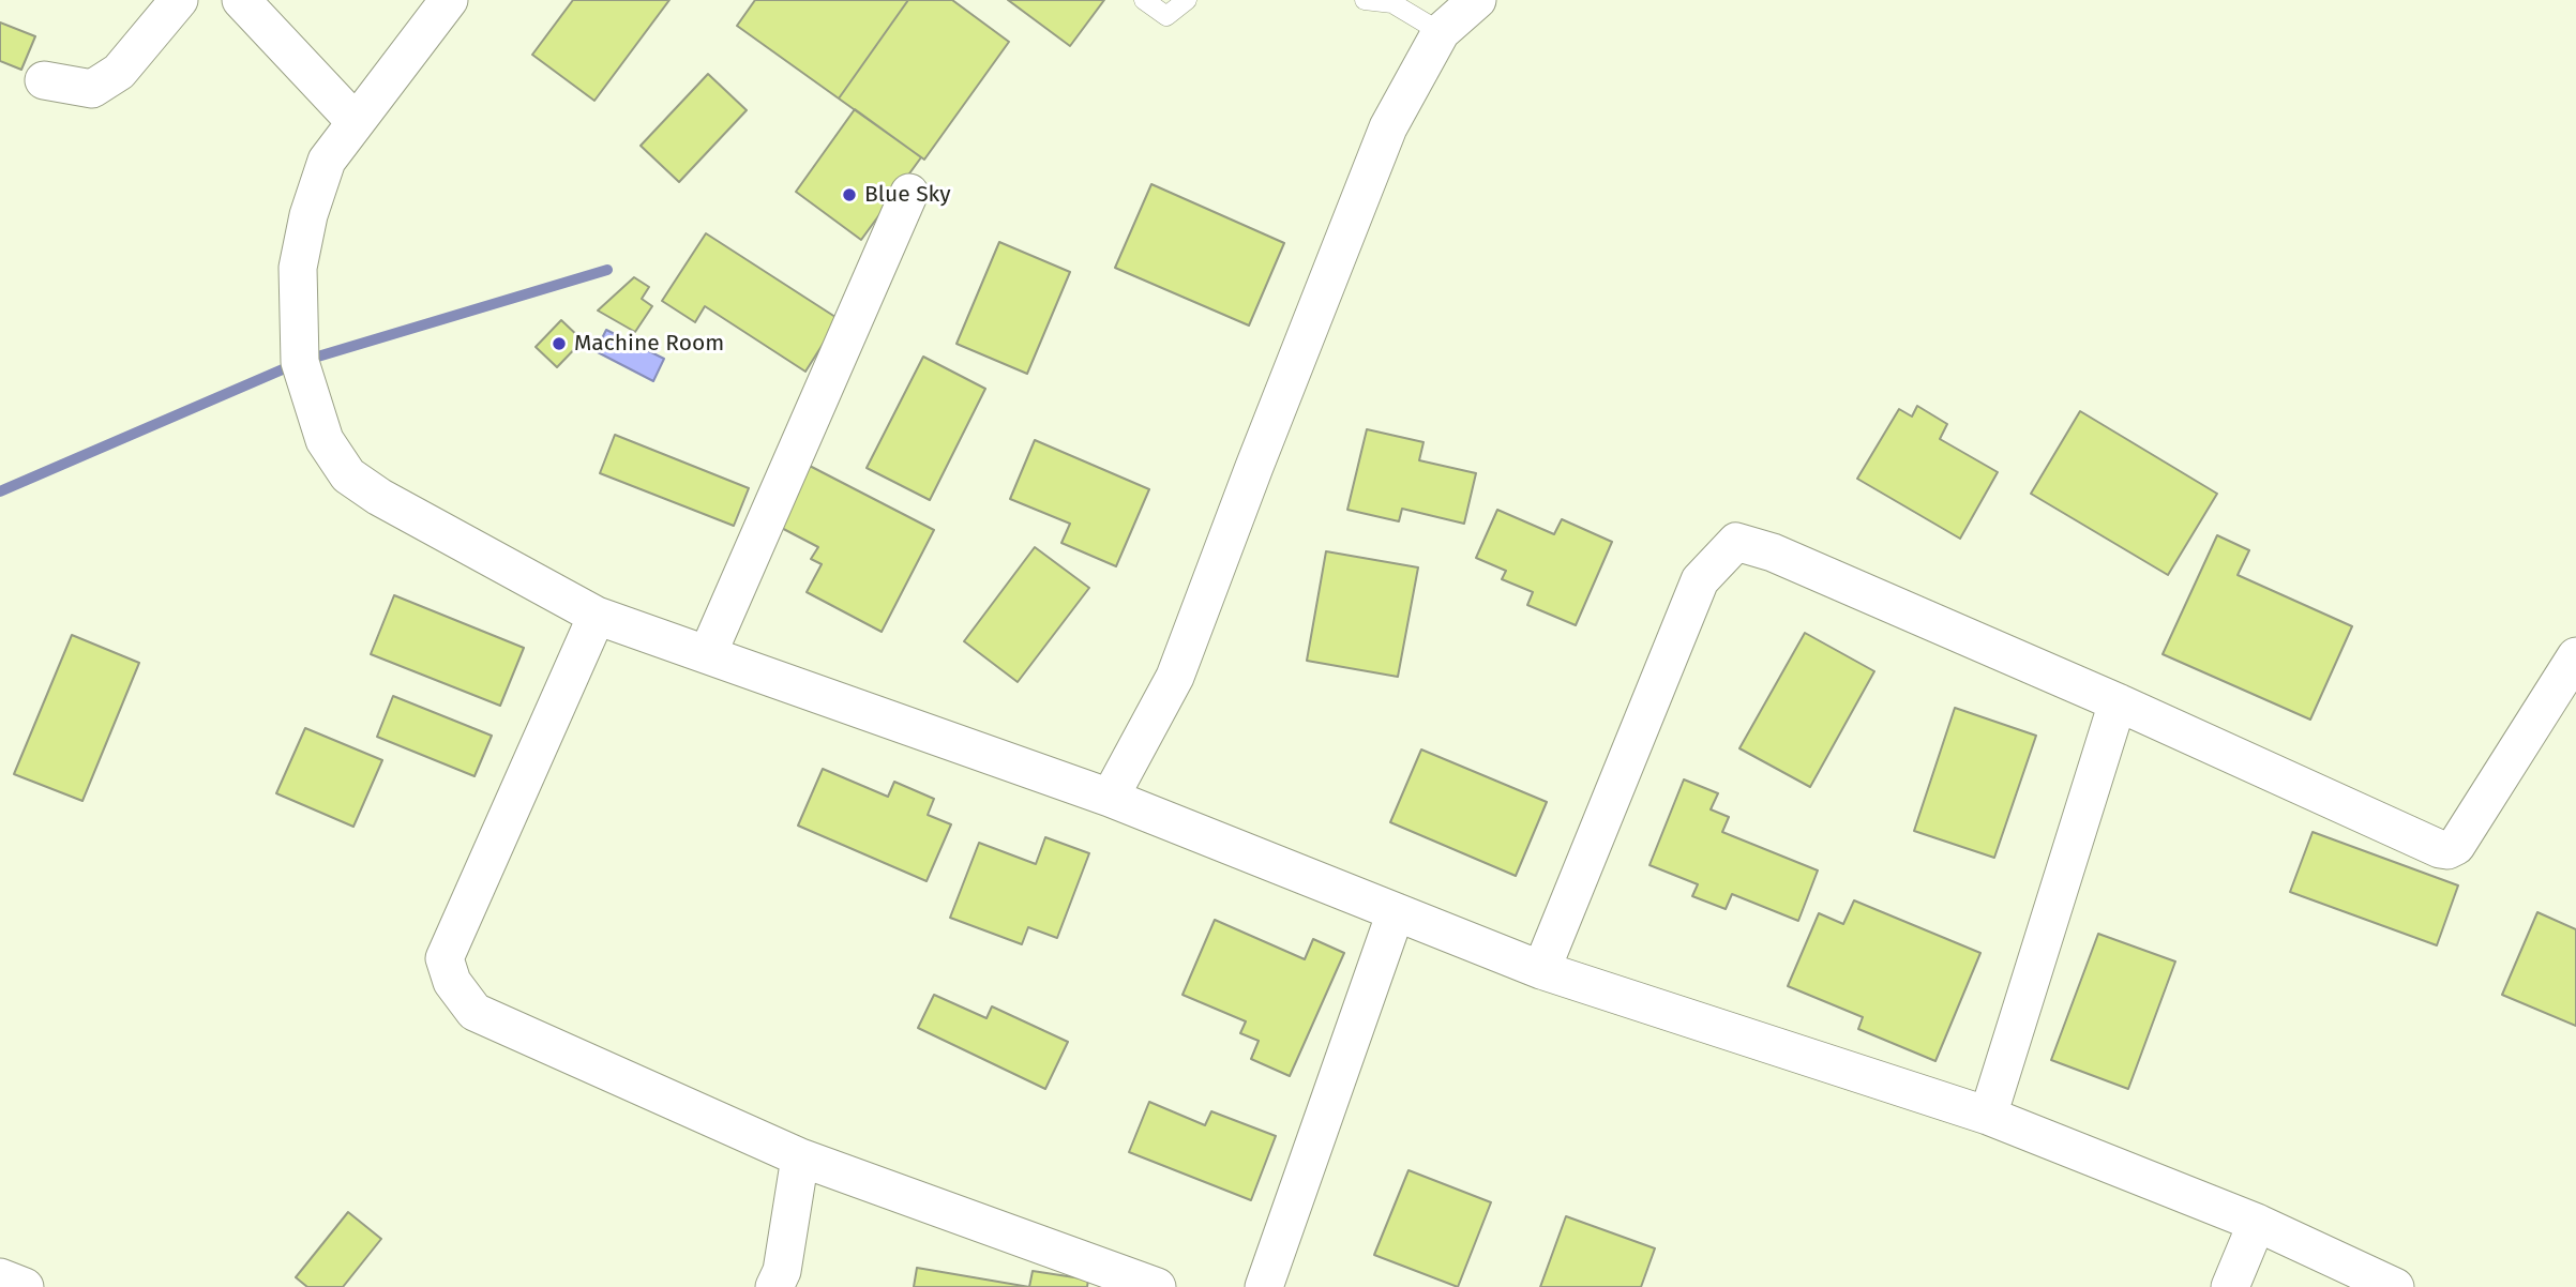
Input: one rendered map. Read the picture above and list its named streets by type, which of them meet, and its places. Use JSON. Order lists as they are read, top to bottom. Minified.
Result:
{"places":["Blue Sky","Machine Room"]}
